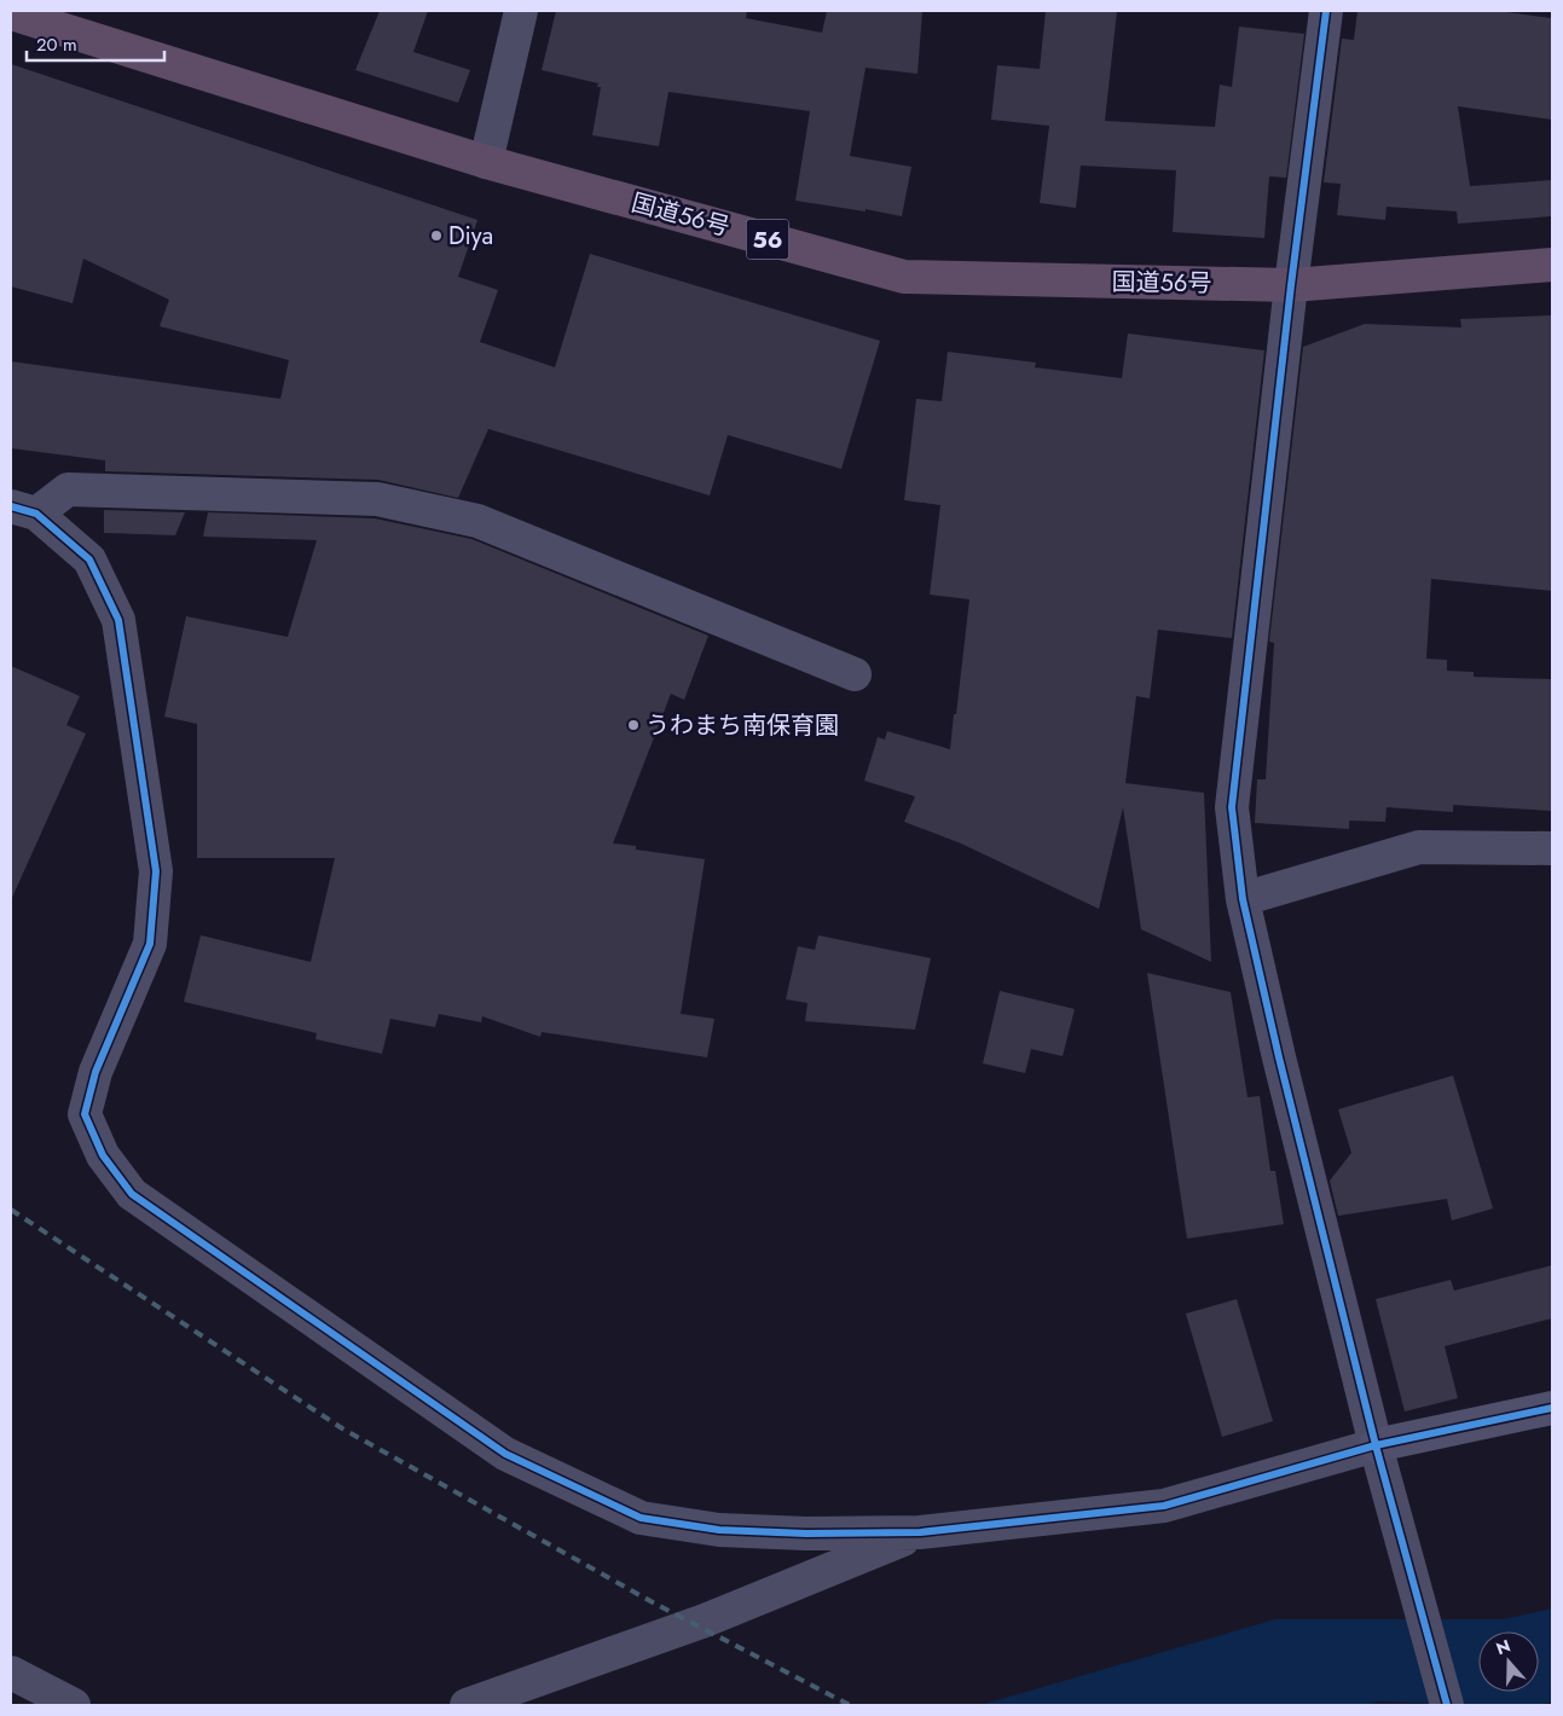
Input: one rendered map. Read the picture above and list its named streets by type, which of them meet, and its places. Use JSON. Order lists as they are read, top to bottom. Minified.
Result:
{"streets":{"highway":["国道56号","56"]},"places":["Diya","うわまち南保育園"],"scale_bar":"20 m","north":"top"}
